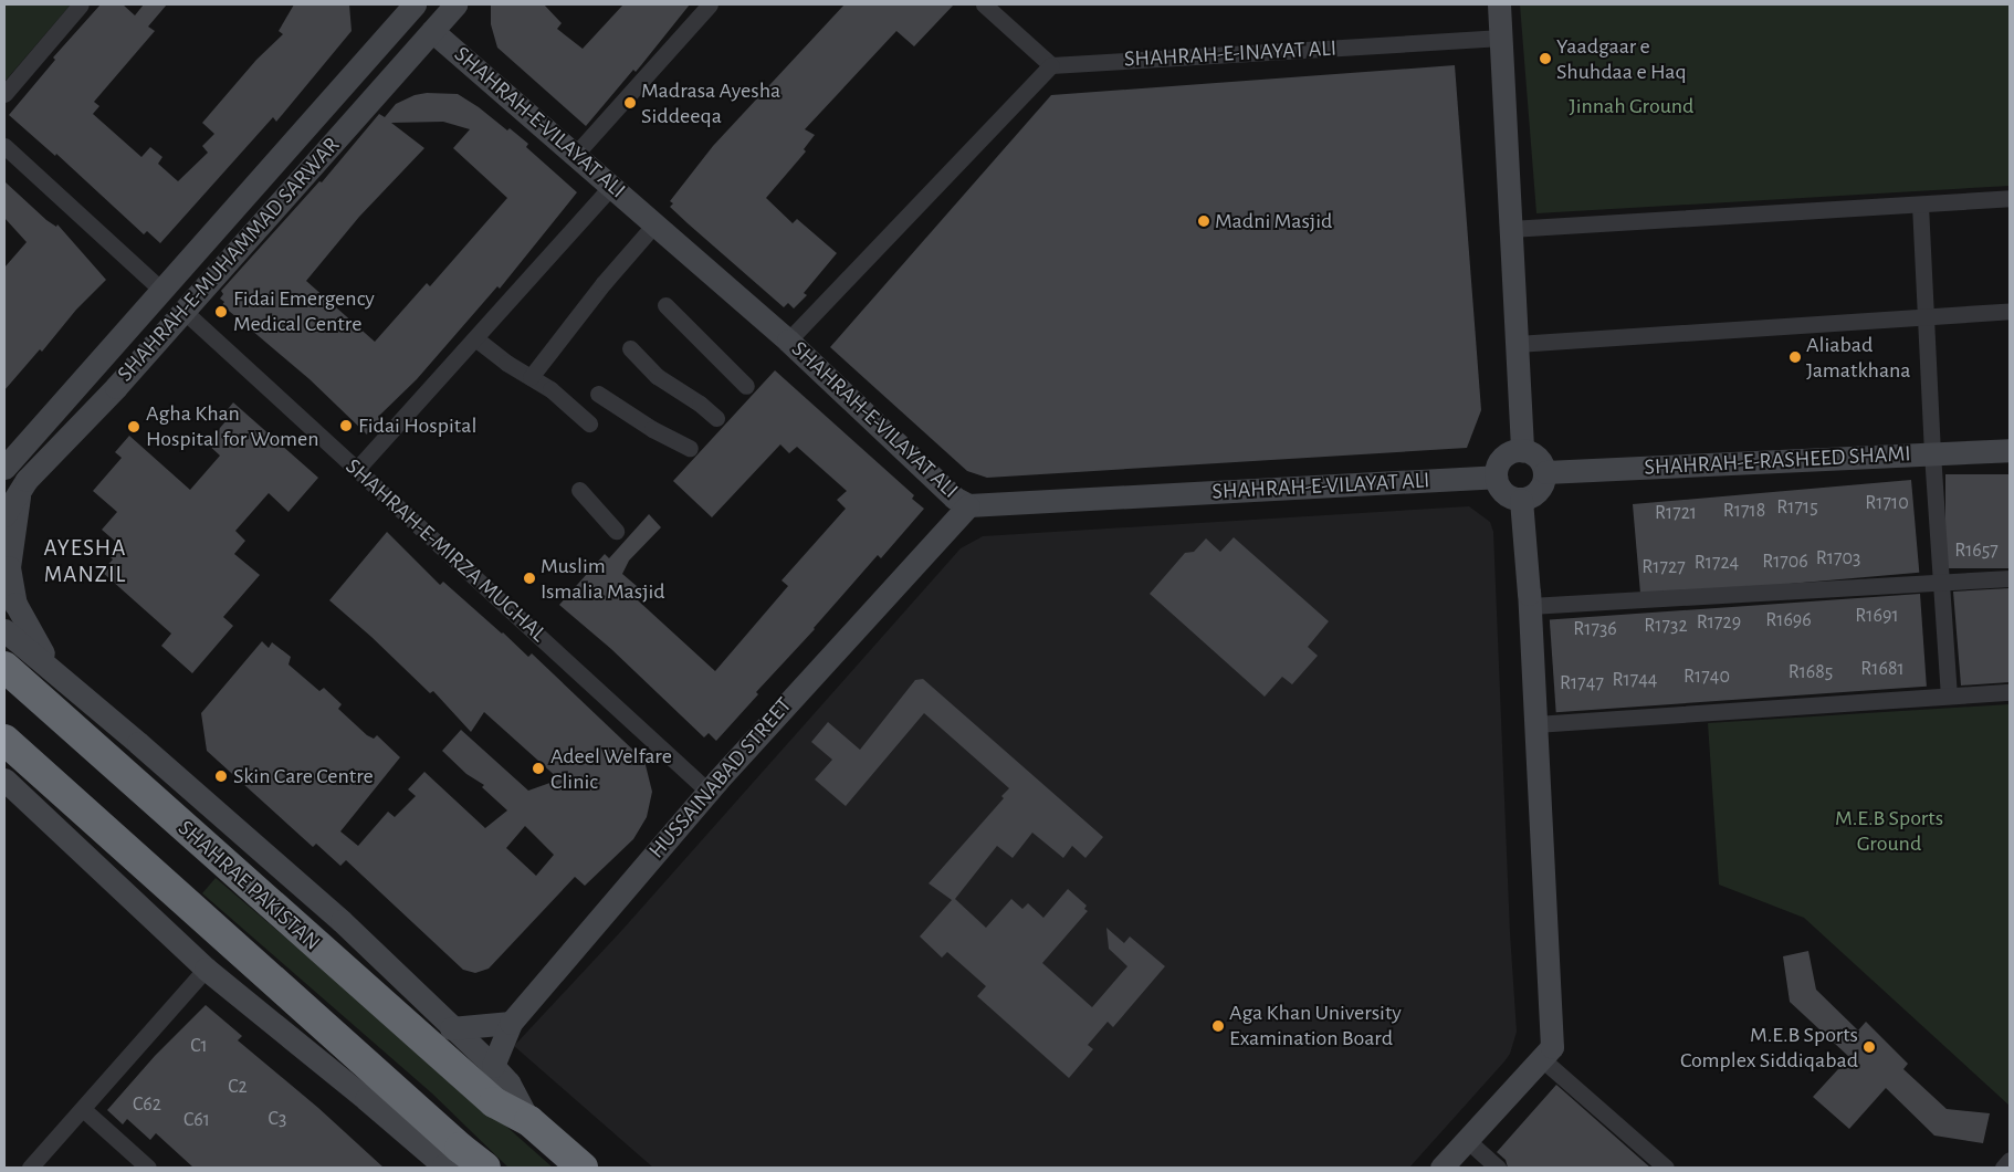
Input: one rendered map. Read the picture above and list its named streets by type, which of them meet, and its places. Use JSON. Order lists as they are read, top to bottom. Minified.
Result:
{"streets":{"highway":["SHAHRAE PAKISTAN"],"street":["SHAHRAH-E-INAYAT ALI","SHAHRAH-E-VILAYAT ALI","SHAHRAH-E-MUHAMMAD SARWAR","SHAHRAH-E-RASHEED SHAMI","SHAHRAH-E-MIRZA MUGHAL","HUSSAINABAD STREET"]},"crossings":[["SHAHRAH-E-VILAYAT ALI","SHAHRAH-E-MUHAMMAD SARWAR"],["SHAHRAH-E-VILAYAT ALI","SHAHRAH-E-RASHEED SHAMI"],["SHAHRAH-E-VILAYAT ALI","HUSSAINABAD STREET"],["SHAHRAH-E-MUHAMMAD SARWAR","SHAHRAH-E-MIRZA MUGHAL"],["SHAHRAH-E-MIRZA MUGHAL","HUSSAINABAD STREET"]],"districts":["AYESHA MANZIL"],"parks":["Jinnah Ground","M.E.B Sports Ground"],"places":["Yaadgaar e Shuhdaa e Haq","Madrasa Ayesha Siddeeqa","Madni Masjid","Fidai Emergency Medical Centre","Aliabad Jamatkhana","Fidai Hospital","Agha Khan Hospital for Women","Muslim Ismalia Masjid","Adeel Welfare Clinic","Skin Care Centre","Aga Khan University Examination Board","M.E.B Sports Complex Siddiqabad"],"house_numbers":["R1710","R1715","R1718","R1721","R1657","R1703","R1706","R1724","R1727","R1691","R1696","R1729","R1732","R1736","R1681","R1685","R1740","R1744","R1747","C1","C2","C62","C3","C61"]}
